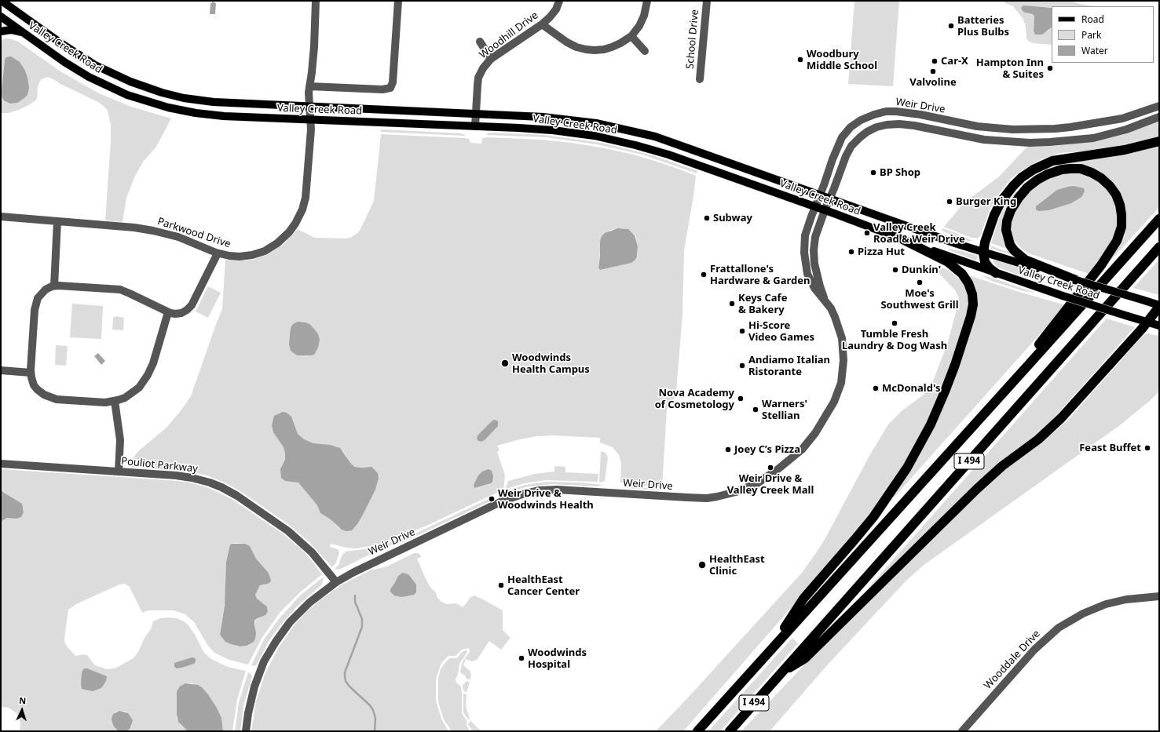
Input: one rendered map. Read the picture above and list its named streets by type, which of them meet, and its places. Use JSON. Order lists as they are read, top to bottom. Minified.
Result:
{"streets":{"highway":["I 494"],"main road":["Valley Creek Road"],"street":["Woodhill Drive","School Drive","Weir Drive","Parkwood Drive","Pouliot Parkway","Wooddale Drive"]},"crossings":[["Woodhill Drive","Valley Creek Road"],["Valley Creek Road","Weir Drive"],["Valley Creek Road","Parkwood Drive"],["Weir Drive","Pouliot Parkway"]],"places":["Batteries Plus Bulbs","Woodbury Middle School","Car-X","Hampton Inn & Suites","Valvoline","BP Shop","Burger King","Subway","Valley Creek Road & Weir Drive","Pizza Hut","Dunkin'","Frattallone's Hardware & Garden","Moe's Southwest Grill","Keys Cafe & Bakery","Tumble Fresh Laundry & Dog Wash","Hi-Score Video Games","Woodwinds Health Campus","Andiamo Italian Ristorante","McDonald's","Nova Academy of Cosmetology","Warners' Stellian","Feast Buffet","Joey C’s Pizza","Weir Drive & Valley Creek Mall","Weir Drive & Woodwinds Health","HealthEast Clinic","HealthEast Cancer Center","Woodwinds Hospital"],"legend":["Road","Park","Water"],"north":"top"}
